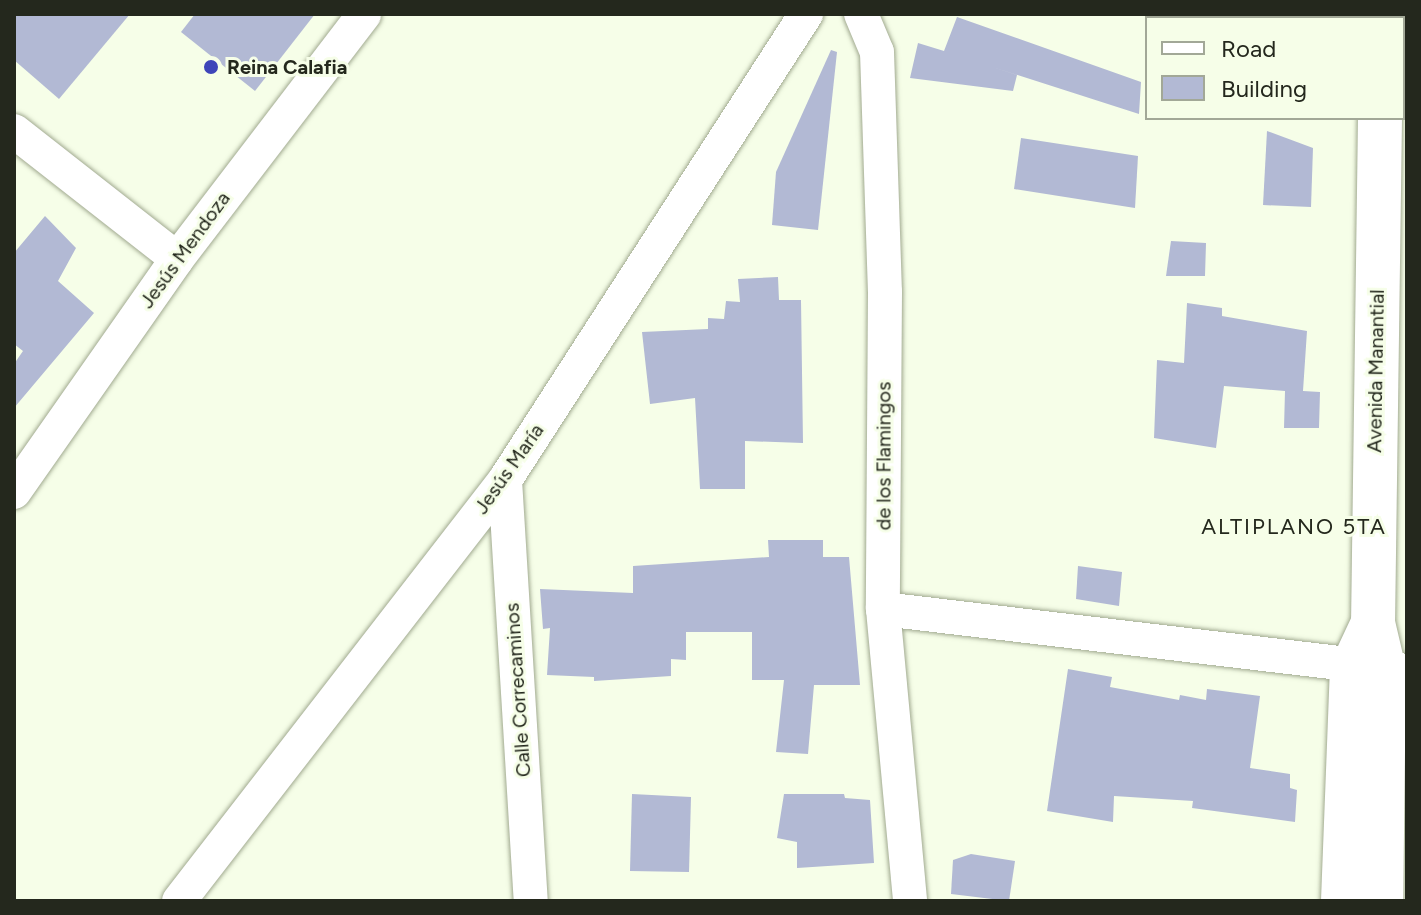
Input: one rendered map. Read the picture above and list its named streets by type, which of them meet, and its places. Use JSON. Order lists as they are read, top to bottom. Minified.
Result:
{"streets":{"street":["Jesús Mendoza","Avenida Manantial","de los Flamingos","Jesús María","Calle Correcaminos"]},"crossings":[["Jesús María","Calle Correcaminos"]],"districts":["ALTIPLANO 5TA"],"places":["Reina Calafia"],"legend":["Road","Building"]}
